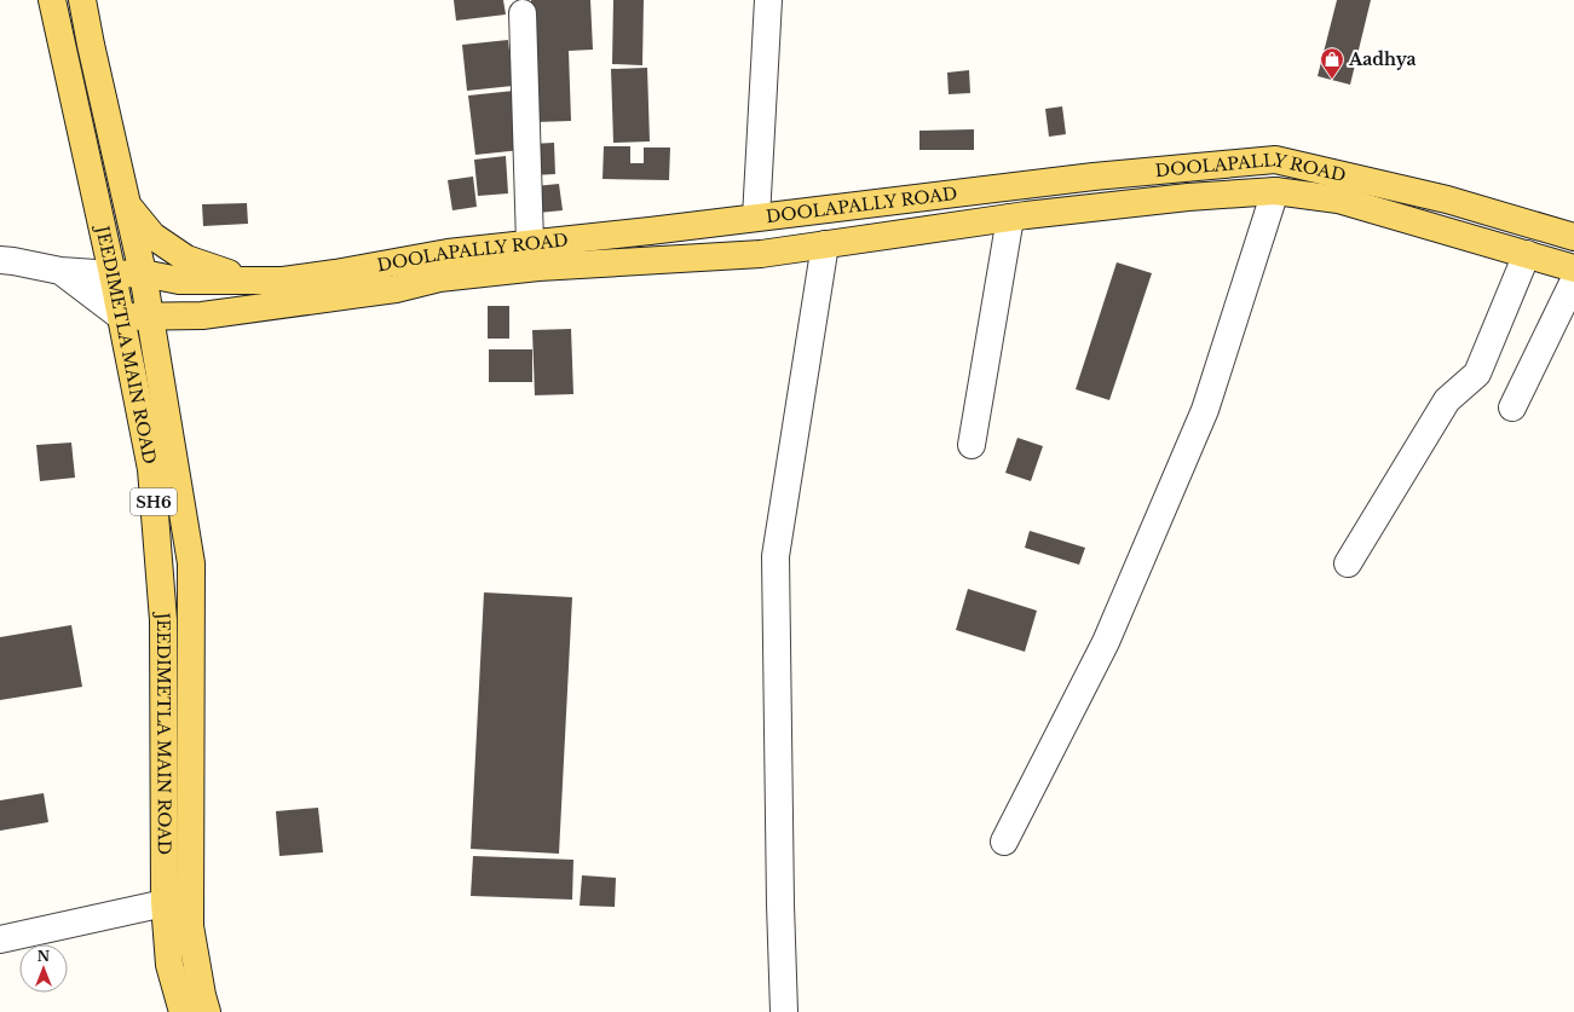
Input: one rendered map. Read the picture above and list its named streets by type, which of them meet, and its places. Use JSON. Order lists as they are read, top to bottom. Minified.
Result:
{"streets":{"main road":["DOOLAPALLY ROAD","JEEDIMETLA MAIN ROAD","SH6"]},"crossings":[["DOOLAPALLY ROAD","JEEDIMETLA MAIN ROAD"]],"places":{"shop":["Aadhya"]},"north":"top"}
